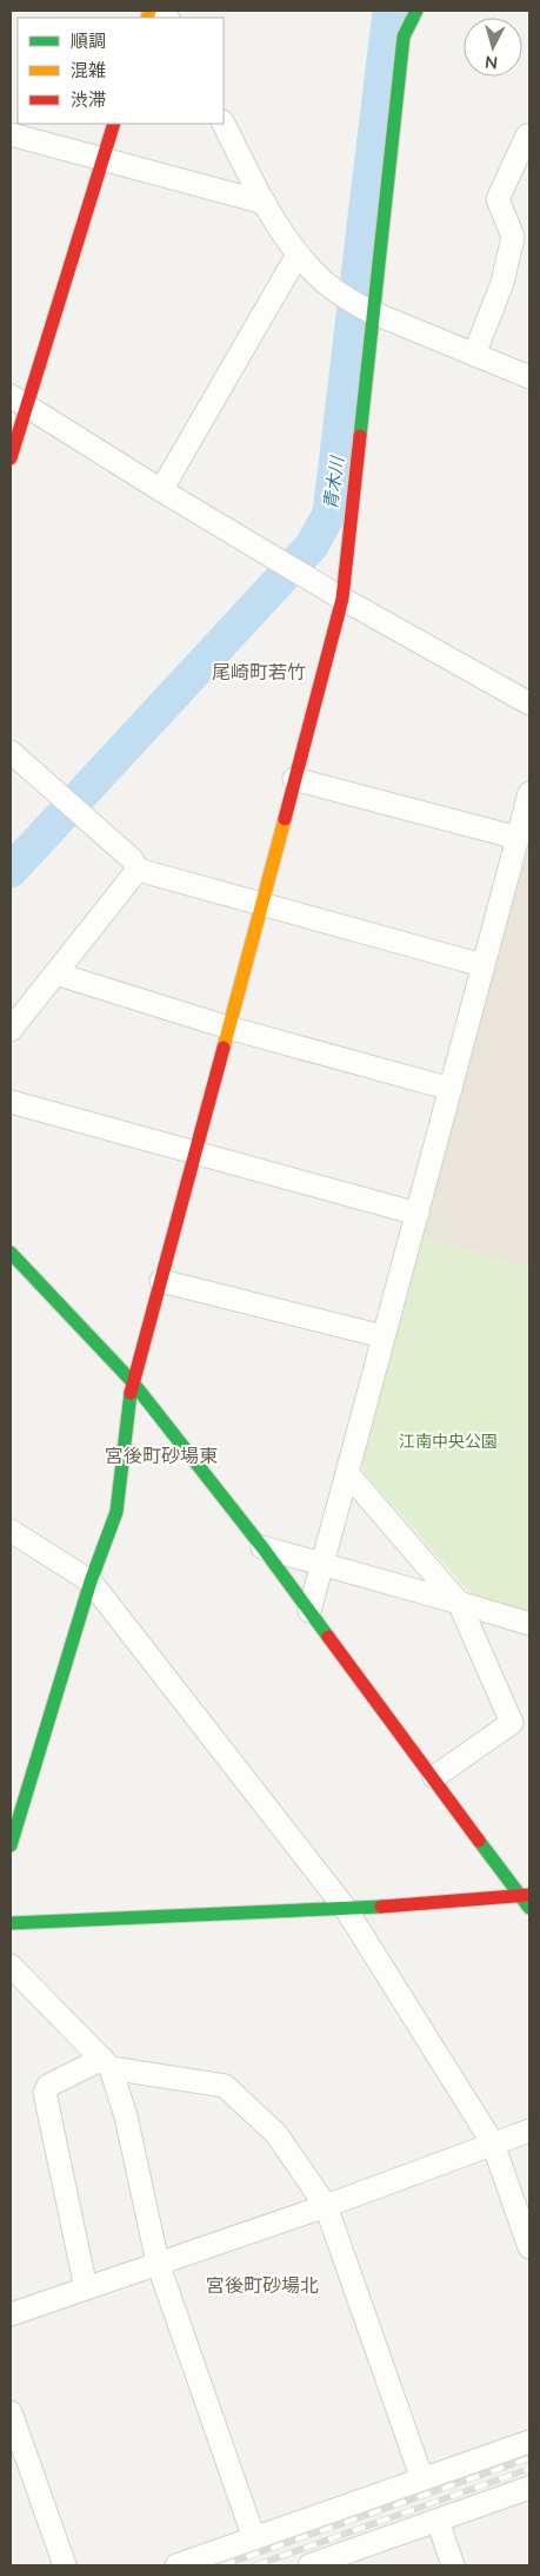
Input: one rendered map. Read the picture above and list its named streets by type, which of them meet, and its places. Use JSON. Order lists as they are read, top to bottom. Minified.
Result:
{"districts":["尾崎町若竹","宮後町砂場東","宮後町砂場北"],"water":["青木川"],"parks":["江南中央公園"],"legend":["順調","混雑","渋滞"],"north":"bottom"}
